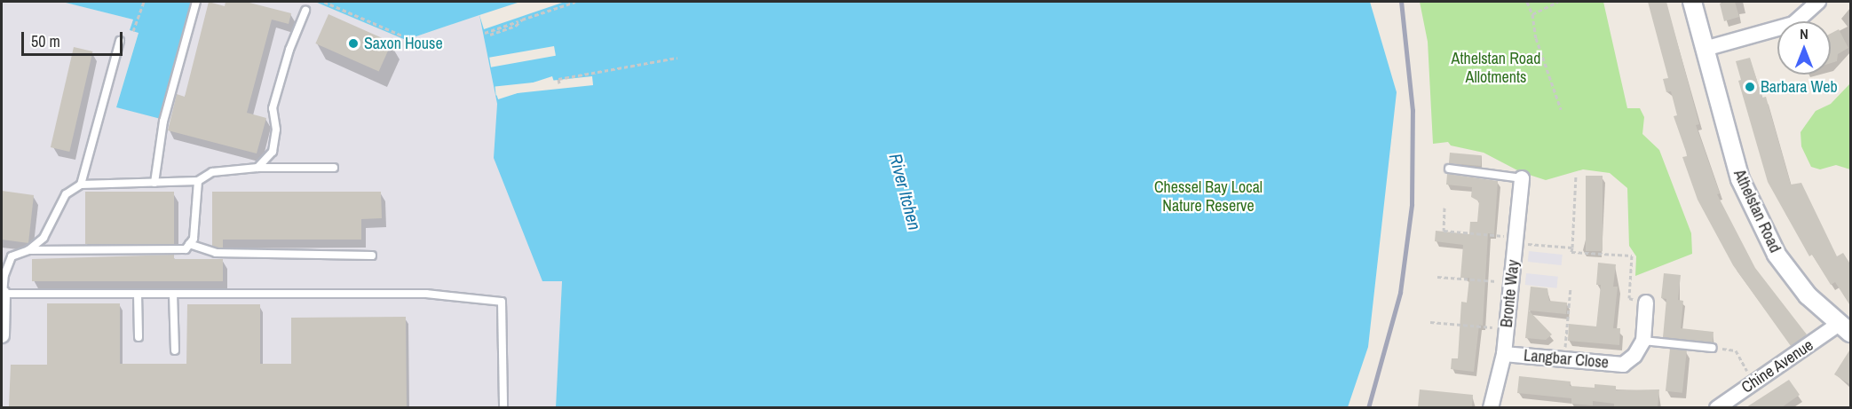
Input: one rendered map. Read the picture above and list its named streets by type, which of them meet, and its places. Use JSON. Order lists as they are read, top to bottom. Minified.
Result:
{"streets":{"street":["Athelstan Road","Bronte Way","Langbar Close","Chine Avenue"]},"crossings":[["Athelstan Road","Chine Avenue"],["Bronte Way","Langbar Close"]],"water":["River Itchen"],"parks":["Athelstan Road Allotments","Chessel Bay Local Nature Reserve"],"places":["Saxon House","Barbara Web"],"scale_bar":"50 m","north":"top"}
